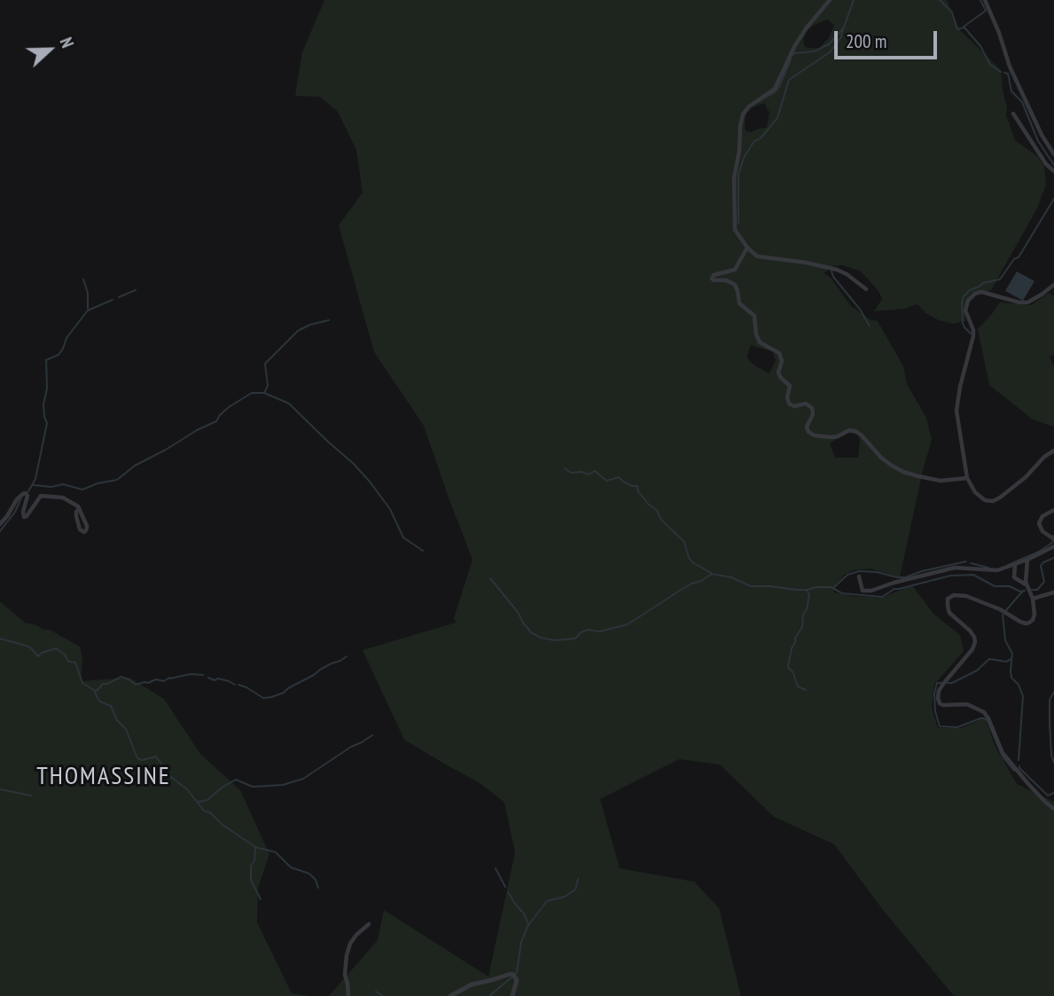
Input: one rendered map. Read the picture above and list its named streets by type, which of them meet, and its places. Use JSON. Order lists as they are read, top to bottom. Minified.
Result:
{"districts":["THOMASSINE"],"scale_bar":"200 m","north":"right"}
